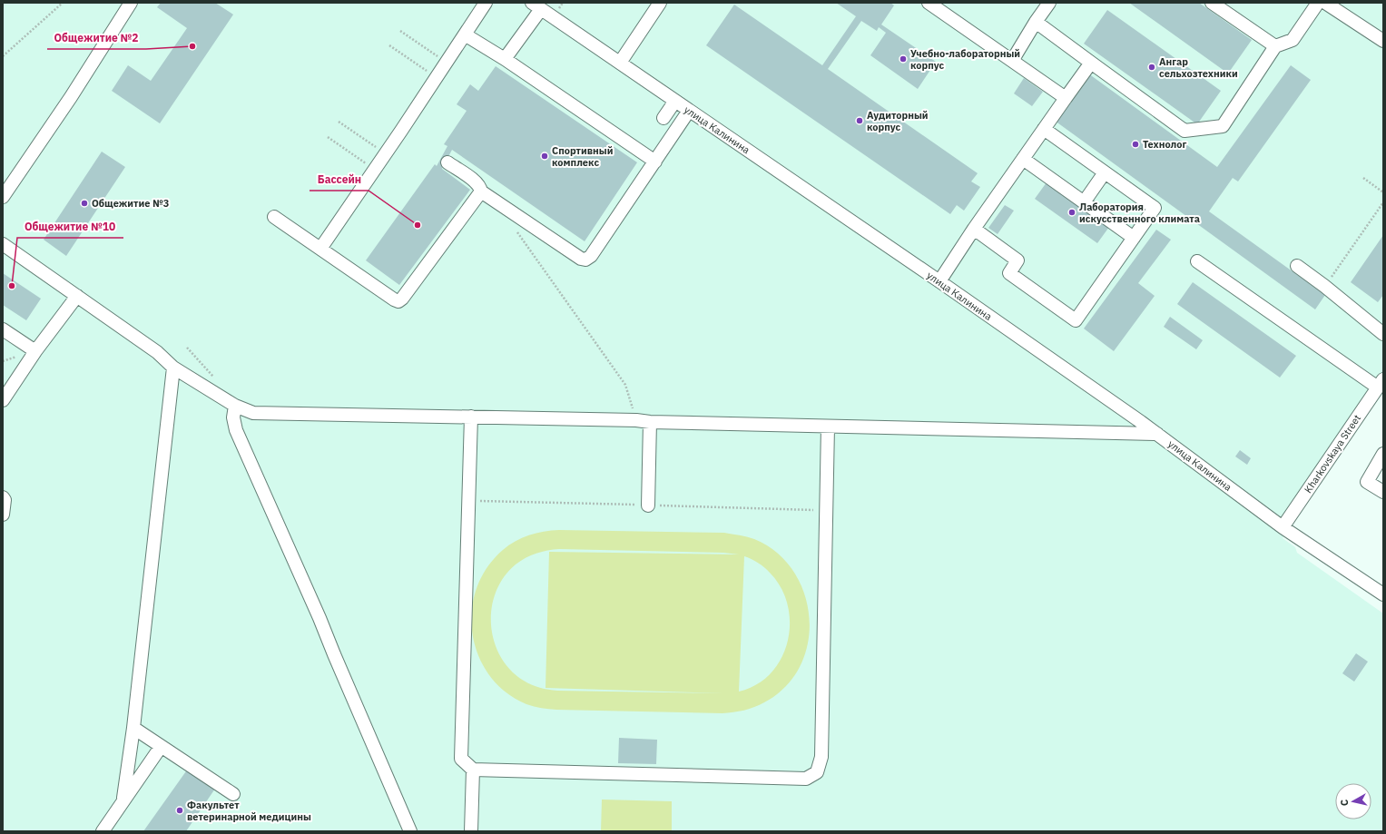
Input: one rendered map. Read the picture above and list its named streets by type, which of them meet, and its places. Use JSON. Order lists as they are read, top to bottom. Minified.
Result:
{"streets":{"street":["улица Калинина","Kharkovskaya Street"]},"crossings":[["улица Калинина","Kharkovskaya Street"]],"places":["Общежитие №2","Учебно-лабораторный корпус","Ангар сельхозтехники","Аудиторный корпус","Технолог","Спортивный комплекс","Общежитие №3","Лаборатория искусственного климата","Бассейн","Общежитие №10","Факультет ветеринарной медицины"],"north":"left"}
